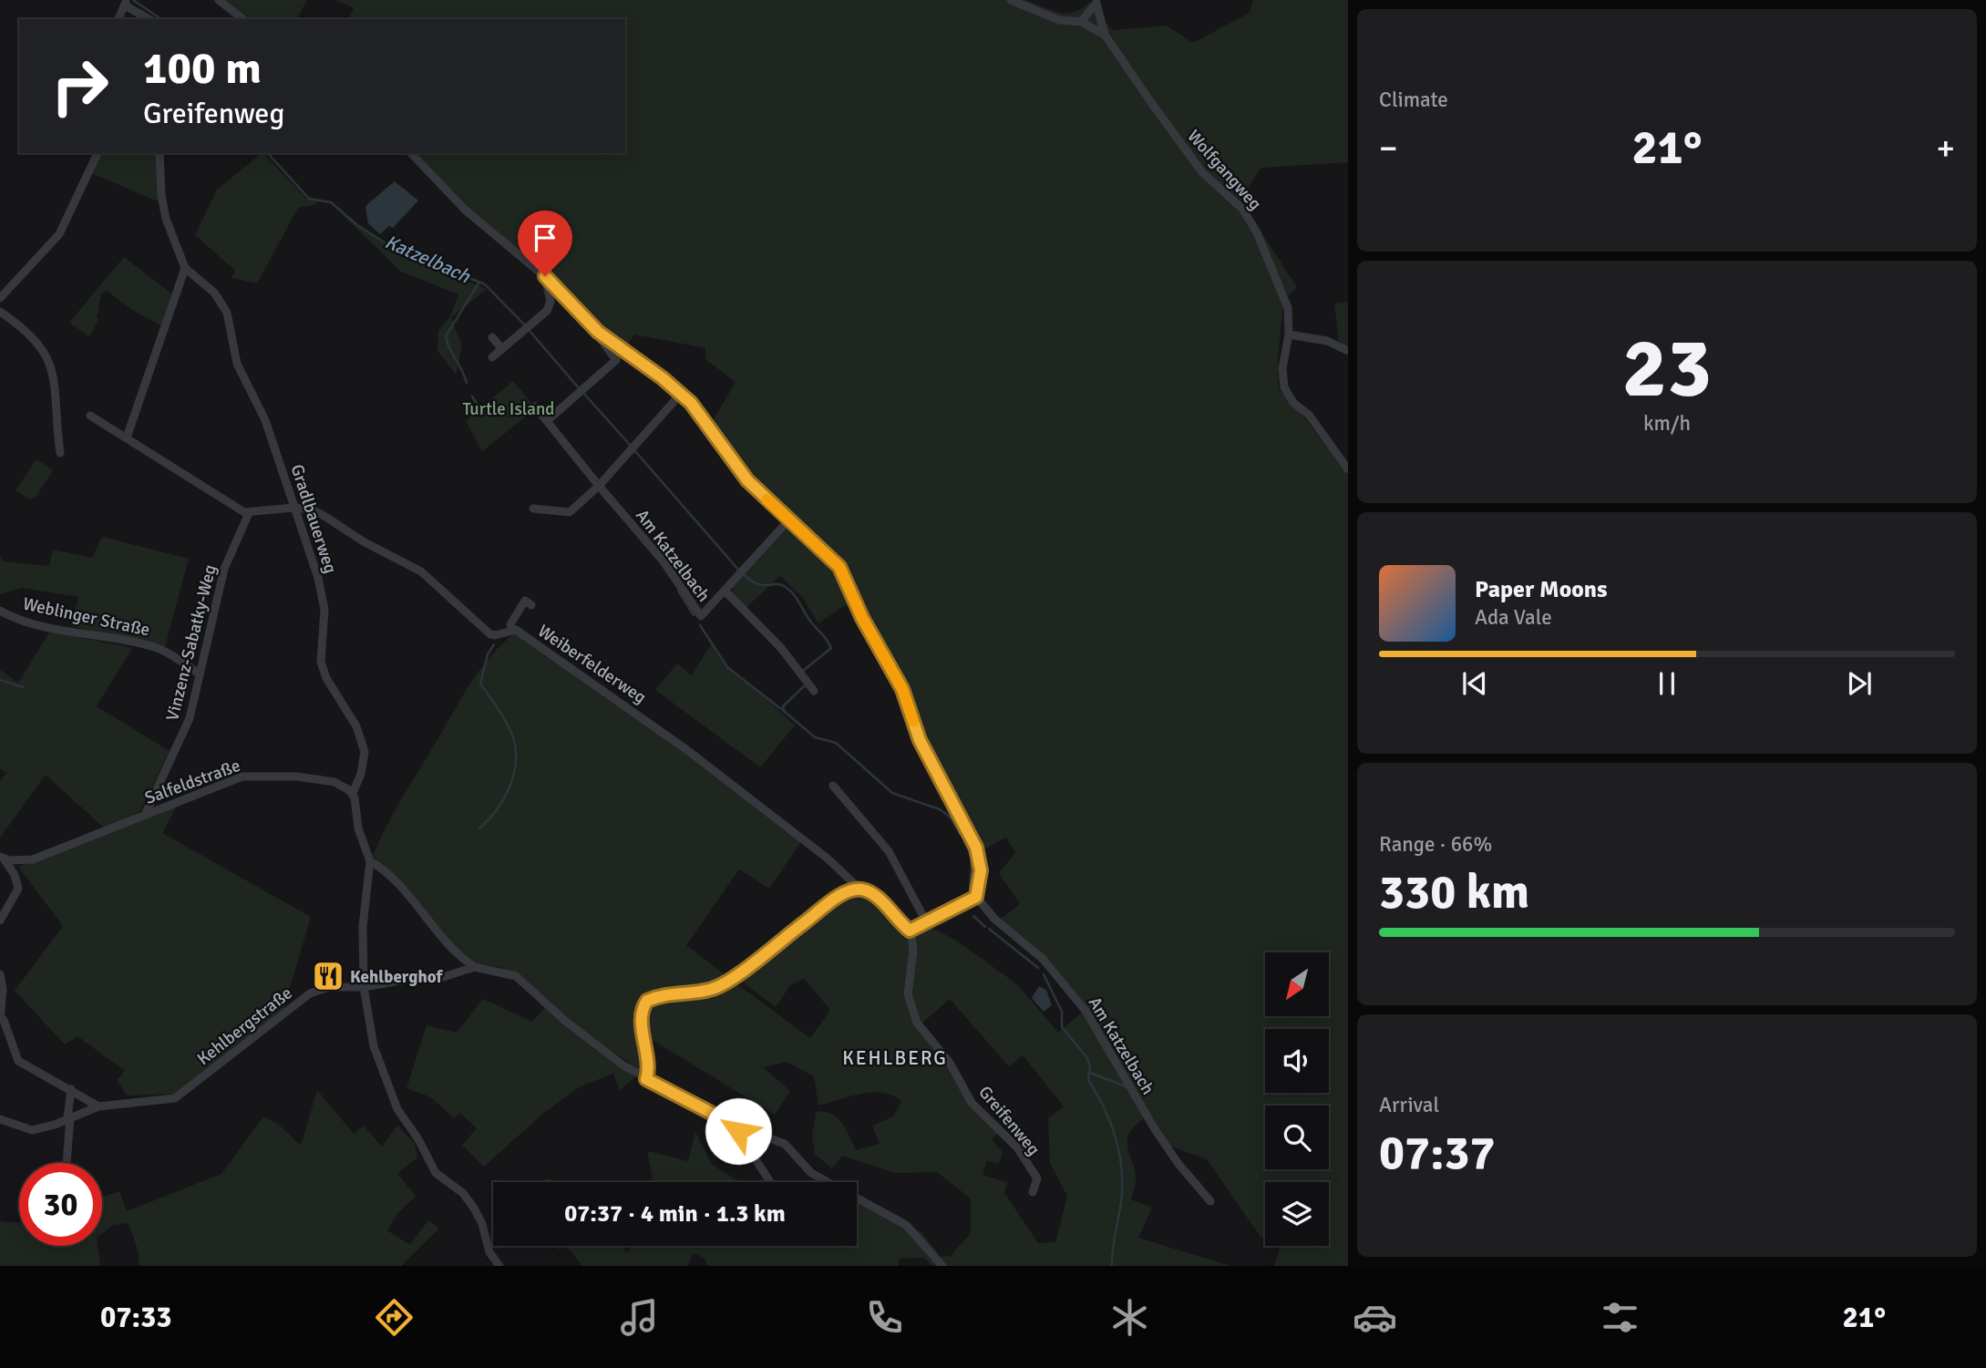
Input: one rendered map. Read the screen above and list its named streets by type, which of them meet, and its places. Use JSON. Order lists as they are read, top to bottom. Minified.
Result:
{"streets":{"street":["Wolfgangweg","Gradlbauerweg","Am Katzelbach","Weblinger Straße","Vinzenz-Sabatky-Weg","Weiberfelderweg","Salfeldstraße","Kehlbergstraße","Greifenweg"]},"crossings":[["Gradlbauerweg","Weiberfelderweg"],["Gradlbauerweg","Salfeldstraße"],["Weblinger Straße","Vinzenz-Sabatky-Weg"],["Vinzenz-Sabatky-Weg","Weiberfelderweg"],["Vinzenz-Sabatky-Weg","Salfeldstraße"]],"districts":["KEHLBERG"],"water":["Katzelbach"],"parks":["Turtle Island"],"places":{"restaurant":["Kehlberghof"]},"north":"bottom left","page":{"tile":["Climate",["23","km/h"],["Range · 66%","330 km"],["Arrival","07:37"]],"turn":["100 m","Greifenweg"],"heat":["−","21°","+"],"song":["Paper Moons","Ada Vale"],"limit":"30","trip":"07:37 · 4 min · 1.3 km","tabs":["07:33","21°"]}}
